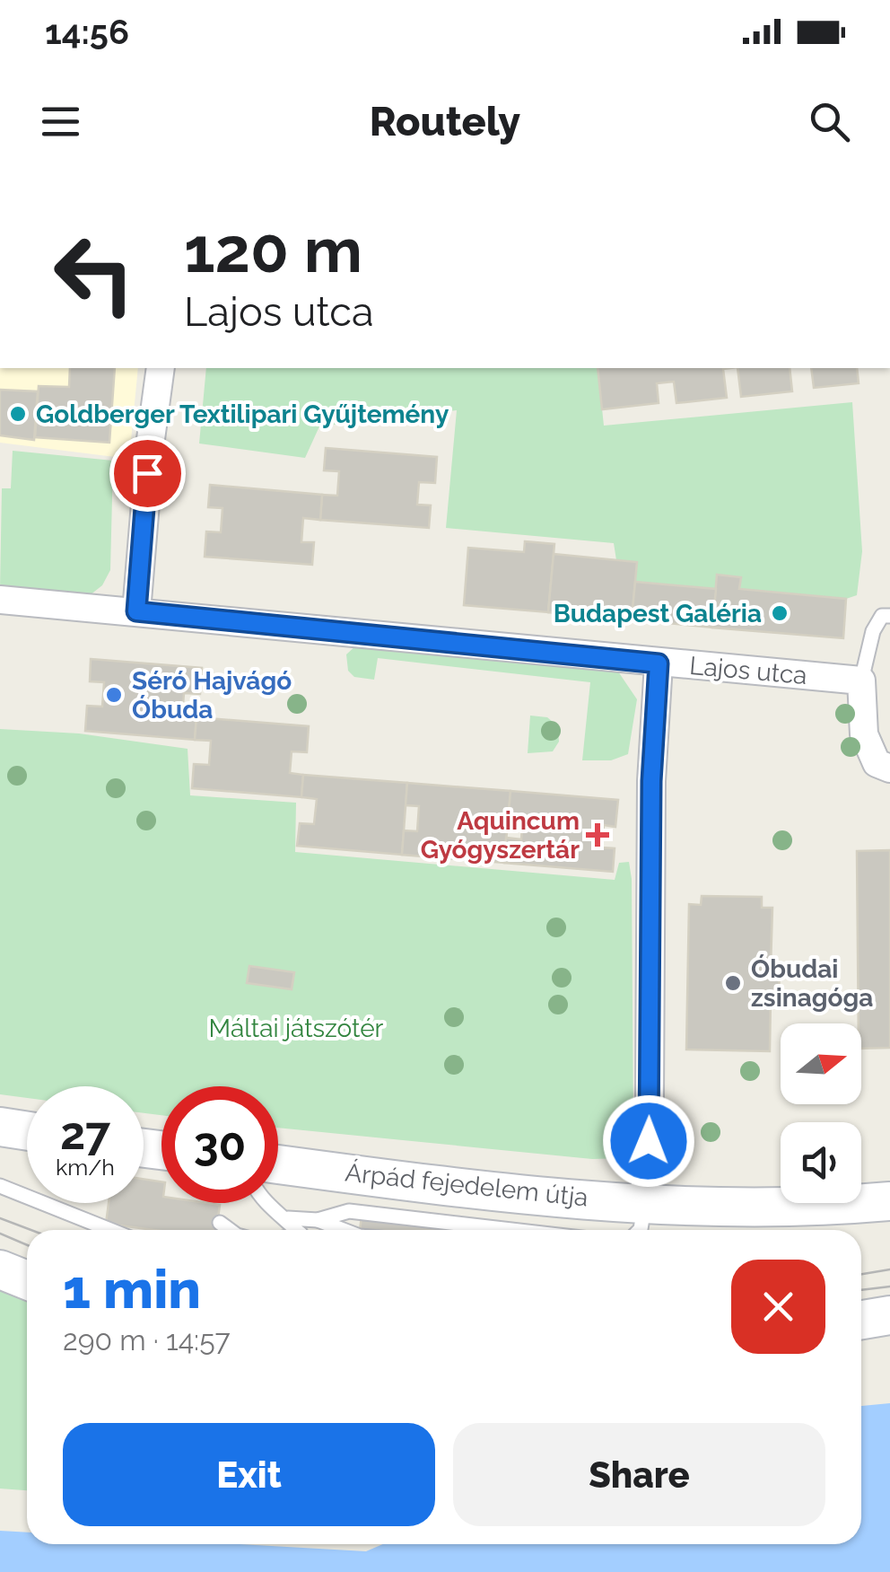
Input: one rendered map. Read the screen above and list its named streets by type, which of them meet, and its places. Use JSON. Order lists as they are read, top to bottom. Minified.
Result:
{"streets":{"street":["Lajos utca","Árpád fejedelem útja"]},"parks":["Máltai játszótér"],"places":{"other":["Goldberger Textilipari Gyűjtemény","Budapest Galéria","Séró Hajvágó Óbuda","Óbudai zsinagóga"],"health":["Aquincum Gyógyszertár"]},"north":"right","page":{"status":"14:56","header":"Routely","turn":["120 m","Lajos utca"],"speed":"27 km/h","limit":"30","heading":["1 min","290 m · 14:57"],"buttons":["Exit","Share"]}}
